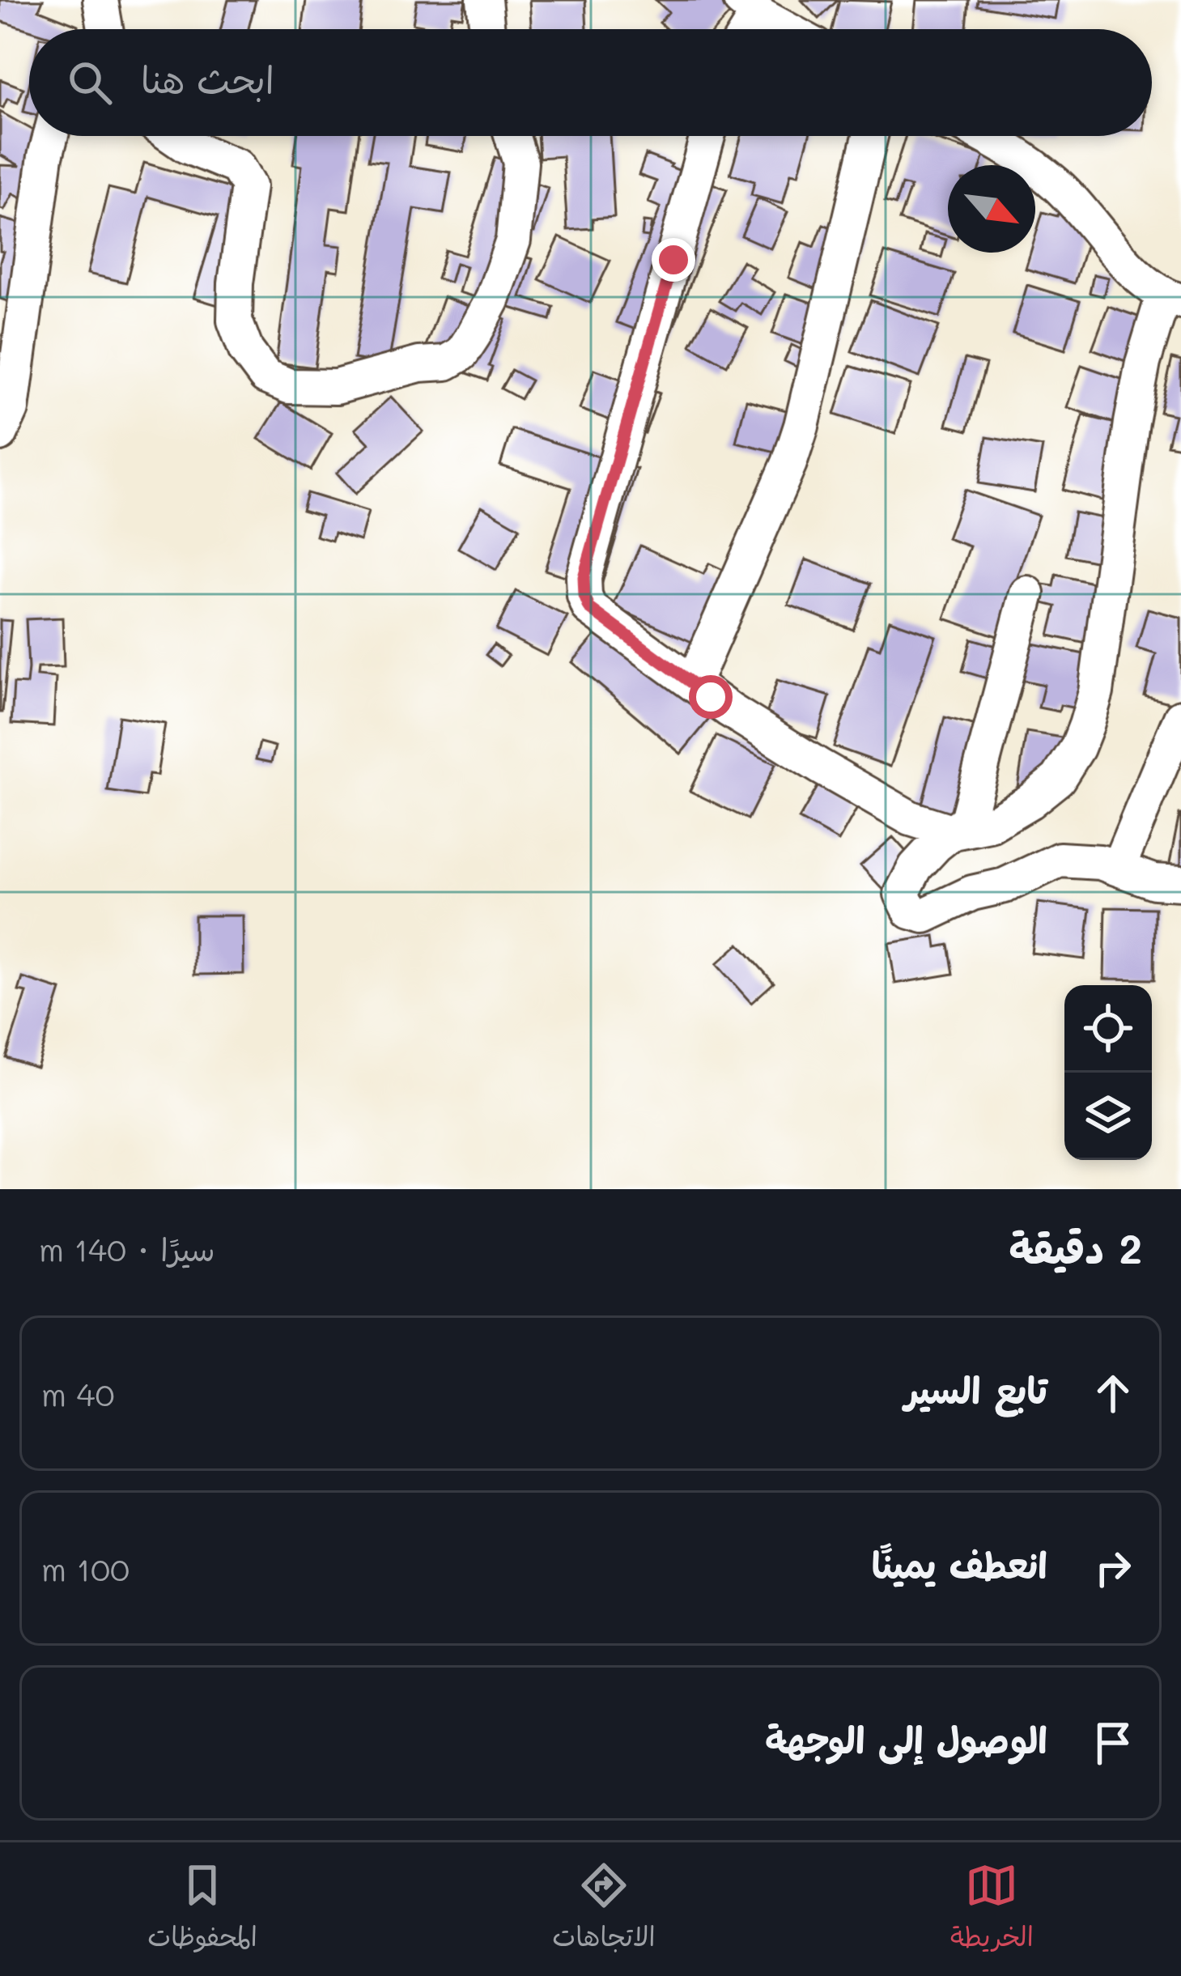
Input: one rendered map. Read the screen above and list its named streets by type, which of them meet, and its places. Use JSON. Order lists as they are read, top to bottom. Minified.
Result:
{"north":"bottom right","page":{"search":"ابحث هنا","heading":["2 دقيقة","سيرًا · 140 m"],"list":[["تابع السير","40 m"],["انعطف يمينًا","100 m"],"الوصول إلى الوجهة"],"nav":["الخريطة","الاتجاهات","المحفوظات"]}}
